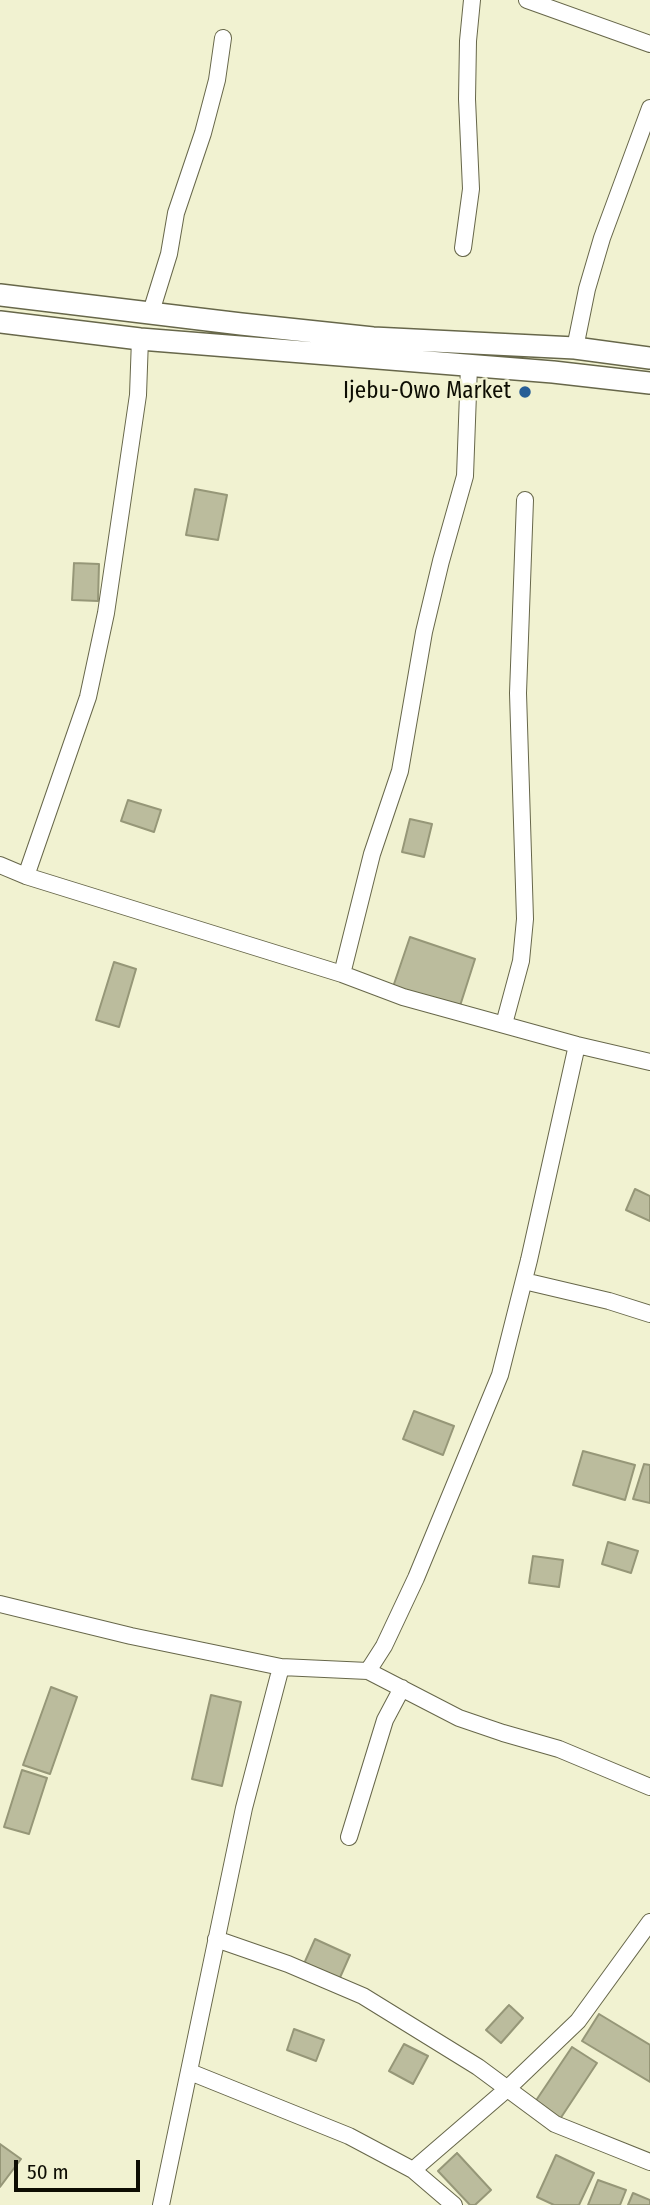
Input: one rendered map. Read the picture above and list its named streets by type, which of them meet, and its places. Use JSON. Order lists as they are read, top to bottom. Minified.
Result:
{"places":["Ijebu-Owo Market"],"scale_bar":"50 m"}
